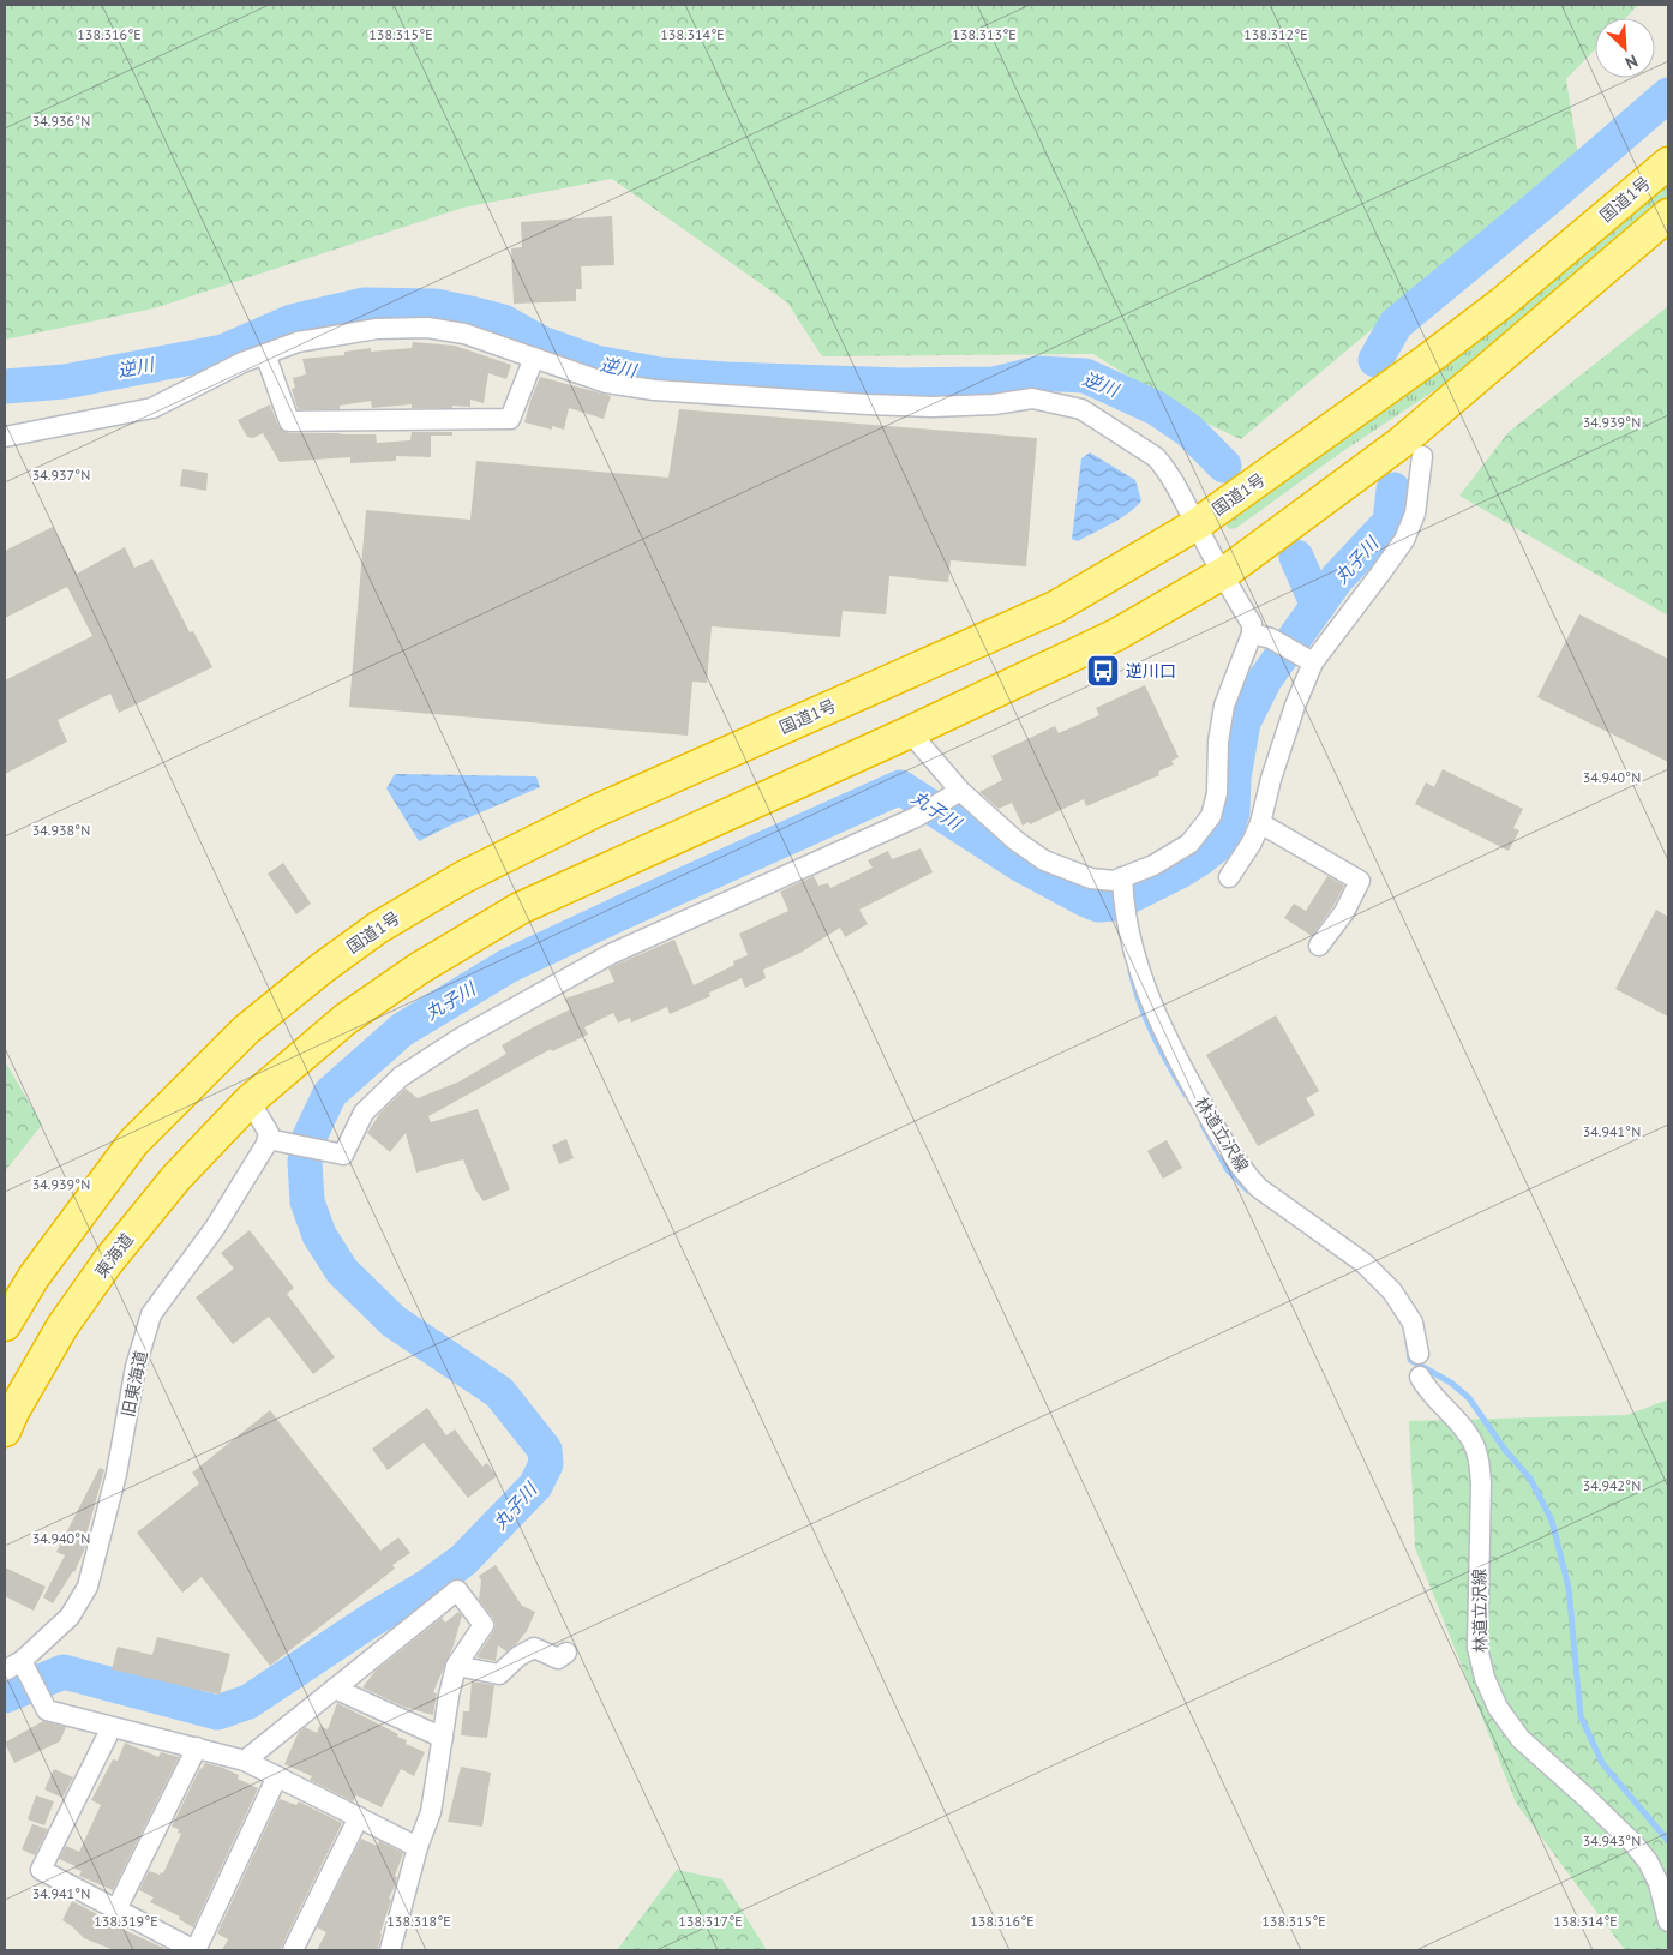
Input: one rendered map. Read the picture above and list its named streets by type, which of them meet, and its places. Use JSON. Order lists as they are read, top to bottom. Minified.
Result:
{"streets":{"highway":["国道1号","東海道"],"street":["林道立沢線","旧東海道"]},"water":["逆川","丸子川"],"places":{"bus stop":["逆川口"]},"north":"bottom right","coordinates":["138.316°E","138.315°E","138.314°E","138.313°E","138.312°E","34.936°N","34.939°N","34.937°N","34.940°N","34.938°N","34.941°N","34.942°N","34.943°N","138.319°E","138.318°E","138.317°E"]}
